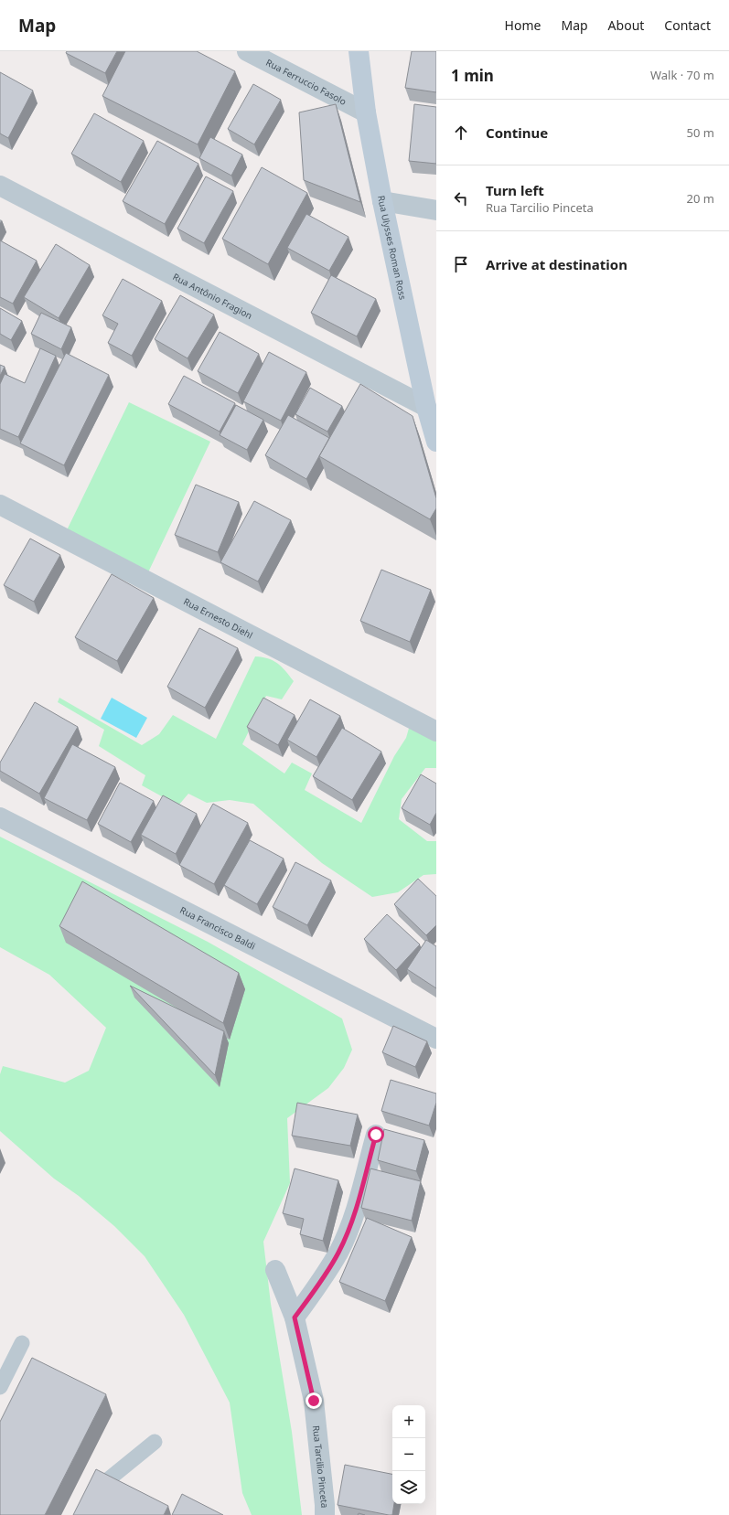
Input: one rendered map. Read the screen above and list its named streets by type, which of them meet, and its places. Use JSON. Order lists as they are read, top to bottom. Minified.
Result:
{"streets":{"street":["Rua Ferruccio Fasolo","Rua Ulysses Roman Ross","Rua Antônio Fragion","Rua Ernesto Diehl","Rua Francisco Baldi","Rua Tarcilio Pinceta"]},"crossings":[["Rua Ferruccio Fasolo","Rua Ulysses Roman Ross"],["Rua Ulysses Roman Ross","Rua Antônio Fragion"]],"page":{"header":"Map","nav":["Home","Map","About","Contact"],"heading":["1 min","Walk · 70 m"],"list":[["Continue","50 m"],["Turn left","Rua Tarcilio Pinceta","20 m"],"Arrive at destination"],"map_buttons":["+","−"]}}
